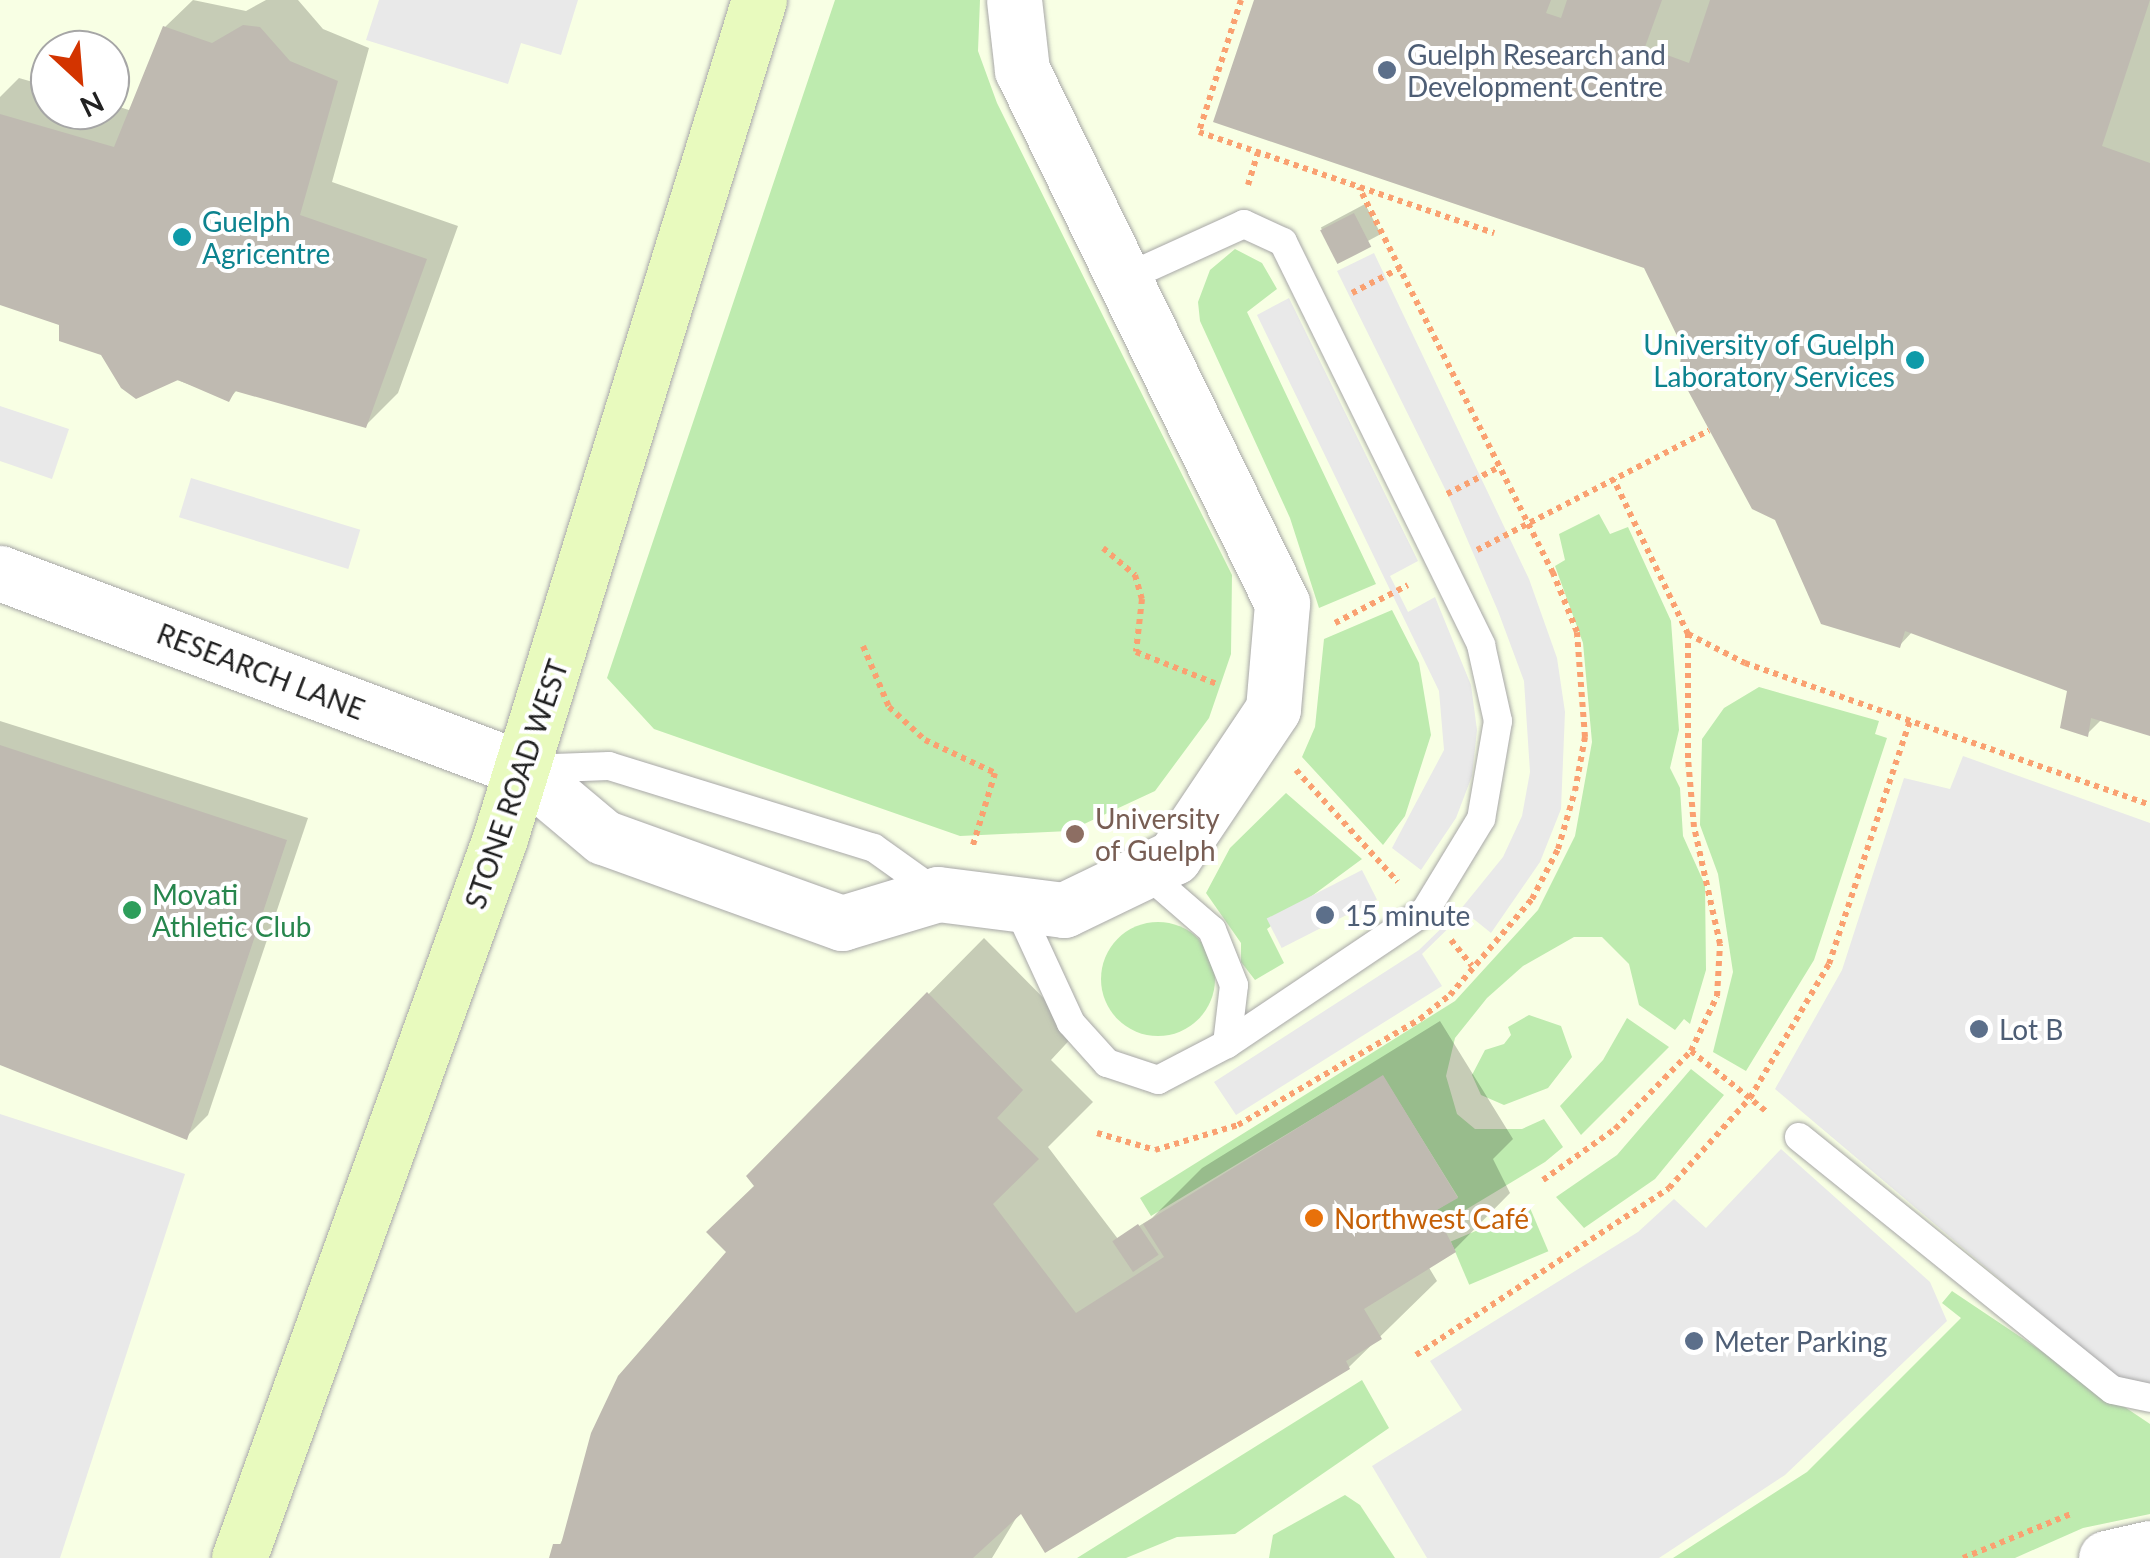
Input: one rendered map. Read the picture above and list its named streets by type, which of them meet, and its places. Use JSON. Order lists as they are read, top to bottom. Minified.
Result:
{"streets":{"main road":["STONE ROAD WEST"],"street":["RESEARCH LANE"]},"crossings":[["RESEARCH LANE","STONE ROAD WEST"]],"places":["Guelph Research and Development Centre","Guelph Agricentre","University of Guelph Laboratory Services","University of Guelph","Movati Athletic Club","15 minute","Lot B","Northwest Café","Meter Parking"],"north":"bottom right"}
